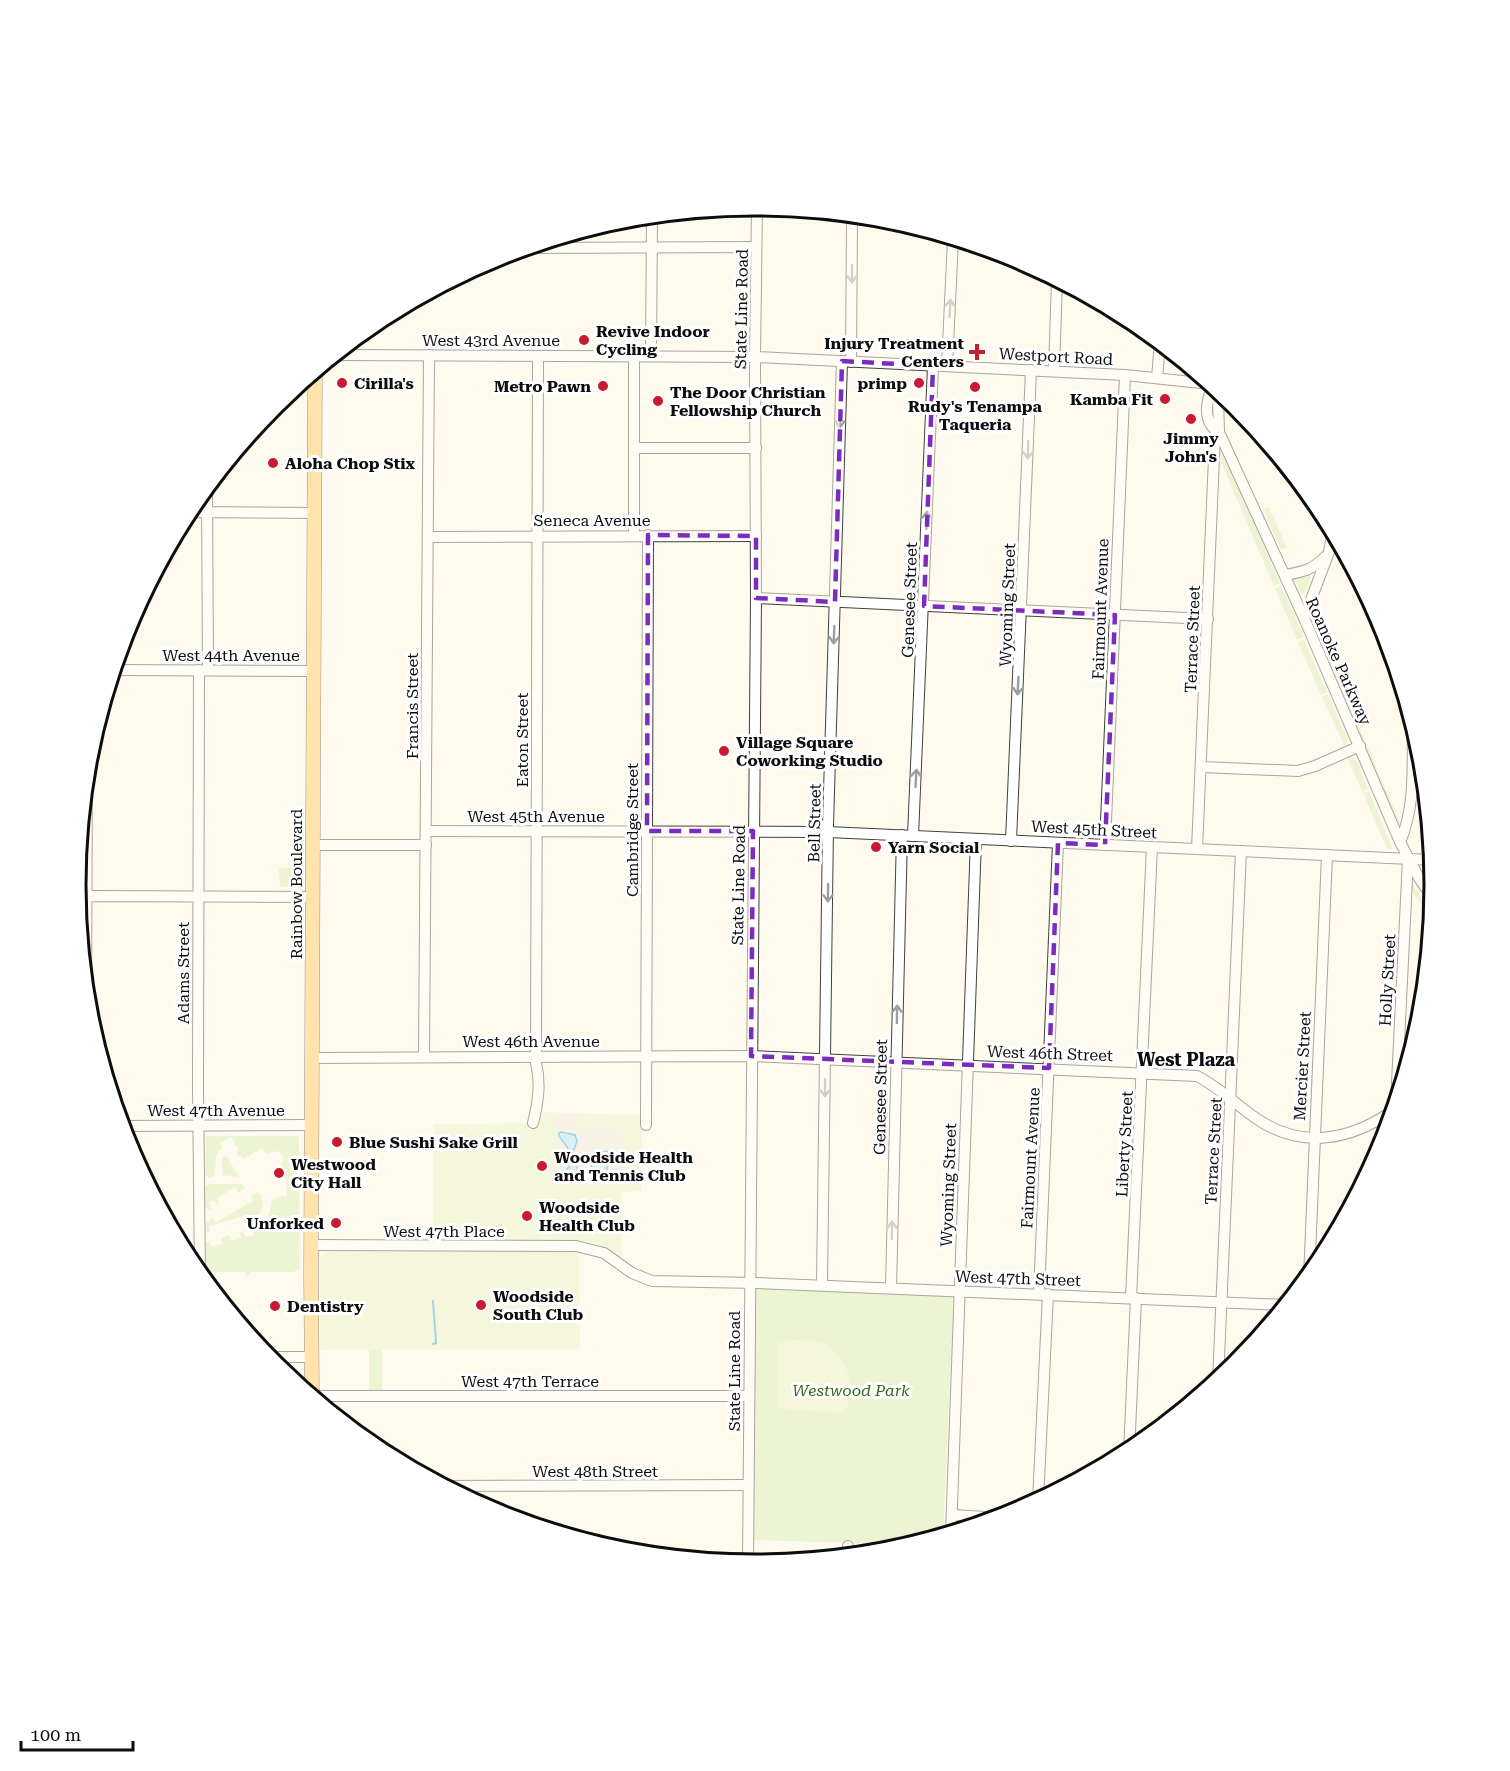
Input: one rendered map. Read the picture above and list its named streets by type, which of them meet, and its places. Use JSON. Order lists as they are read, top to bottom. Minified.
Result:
{"streets":{"main road":["Rainbow Boulevard"],"street":["State Line Road","West 43rd Avenue","Westport Road","Seneca Avenue","Genesee Street","Wyoming Street","Fairmount Avenue","Terrace Street","West 44th Avenue","Roanoke Parkway","Francis Street","Eaton Street","West 45th Avenue","Bell Street","West 45th Street","Cambridge Street","Adams Street","Holly Street","West 46th Avenue","West 46th Street","Mercier Street","West 47th Avenue","Liberty Street","West 47th Place","West 47th Street","West 47th Terrace","West 48th Street"]},"crossings":[["State Line Road","West 43rd Avenue"],["State Line Road","Westport Road"],["State Line Road","Seneca Avenue"],["State Line Road","West 45th Avenue"],["State Line Road","West 45th Street"],["State Line Road","West 46th Avenue"],["State Line Road","West 46th Street"],["State Line Road","West 47th Place"],["State Line Road","West 47th Street"],["State Line Road","West 47th Terrace"],["State Line Road","West 48th Street"],["West 43rd Avenue","Westport Road"],["West 43rd Avenue","Francis Street"],["West 43rd Avenue","Eaton Street"],["Westport Road","Genesee Street"],["Westport Road","Wyoming Street"],["Westport Road","Fairmount Avenue"],["Westport Road","Bell Street"],["Seneca Avenue","Francis Street"],["Seneca Avenue","Eaton Street"],["Seneca Avenue","Cambridge Street"],["Genesee Street","West 45th Street"],["Genesee Street","West 46th Street"],["Genesee Street","West 47th Street"],["Wyoming Street","West 45th Street"],["Wyoming Street","West 46th Street"],["Wyoming Street","West 47th Street"],["Fairmount Avenue","West 45th Street"],["Fairmount Avenue","West 46th Street"],["Fairmount Avenue","West 47th Street"],["Terrace Street","Roanoke Parkway"],["Terrace Street","West 45th Street"],["Terrace Street","West 46th Street"],["Terrace Street","West 47th Street"],["West 44th Avenue","Rainbow Boulevard"],["West 44th Avenue","Adams Street"],["Roanoke Parkway","West 45th Street"],["Roanoke Parkway","Holly Street"],["Francis Street","West 45th Avenue"],["Francis Street","West 46th Avenue"],["Eaton Street","West 45th Avenue"],["Eaton Street","West 46th Avenue"],["West 45th Avenue","West 45th Street"],["West 45th Avenue","Cambridge Street"],["Bell Street","West 45th Street"],["Bell Street","West 46th Street"],["Bell Street","West 47th Street"],["West 45th Street","Holly Street"],["West 45th Street","Mercier Street"],["West 45th Street","Liberty Street"],["Cambridge Street","West 46th Avenue"],["Rainbow Boulevard","West 46th Avenue"],["Rainbow Boulevard","West 47th Avenue"],["Rainbow Boulevard","West 47th Place"],["Adams Street","West 47th Avenue"],["West 46th Avenue","West 46th Street"],["West 46th Street","Mercier Street"],["West 46th Street","Liberty Street"],["Liberty Street","West 47th Street"],["West 47th Place","West 47th Street"]],"one_way":["Genesee Street","Wyoming Street","Bell Street"],"districts":["West Plaza"],"parks":["Westwood Park"],"places":{"other":["Revive Indoor Cycling","Cirilla's","primp","Metro Pawn","Rudy's Tenampa Taqueria","Kamba Fit","The Door Christian Fellowship Church","Jimmy John's","Aloha Chop Stix","Village Square Coworking Studio","Yarn Social","Blue Sushi Sake Grill","Woodside Health and Tennis Club","Westwood City Hall","Woodside Health Club","Unforked","Woodside South Club","Dentistry"],"health":["Injury Treatment Centers"]},"scale_bar":"100 m"}
